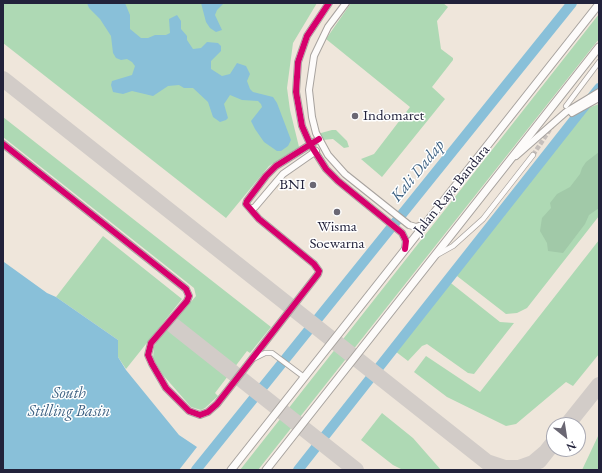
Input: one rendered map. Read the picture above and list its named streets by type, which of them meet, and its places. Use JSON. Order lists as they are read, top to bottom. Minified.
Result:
{"streets":{"main road":["Jalan Raya Bandara"]},"water":["Kali Dadap","South Stilling Basin"],"places":["Indomaret","BNI","Wisma Soewarna"],"north":"bottom right"}
